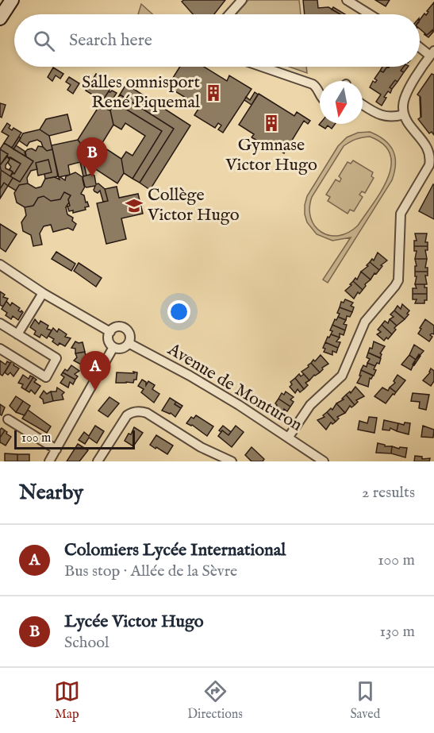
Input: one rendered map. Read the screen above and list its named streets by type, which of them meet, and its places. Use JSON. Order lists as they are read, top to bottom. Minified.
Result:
{"streets":{"street":["Avenue de Monturon"]},"places":{"building":["Salles omnisport René Piquemal","Gymnase Victor Hugo"],"school or university":["Collège Victor Hugo"]},"scale_bar":"100 m","north":"bottom","page":{"search":"Search here","pins":["B","A"],"scale":"100 m","heading":["Nearby","2 results"],"list":[{"mark":"A","name":"Colomiers Lycée International","note":"Bus stop · Allée de la Sèvre","value":"100 m"},{"mark":"B","name":"Lycée Victor Hugo","note":"School","value":"130 m"}],"nav":["Map","Directions","Saved"]}}
